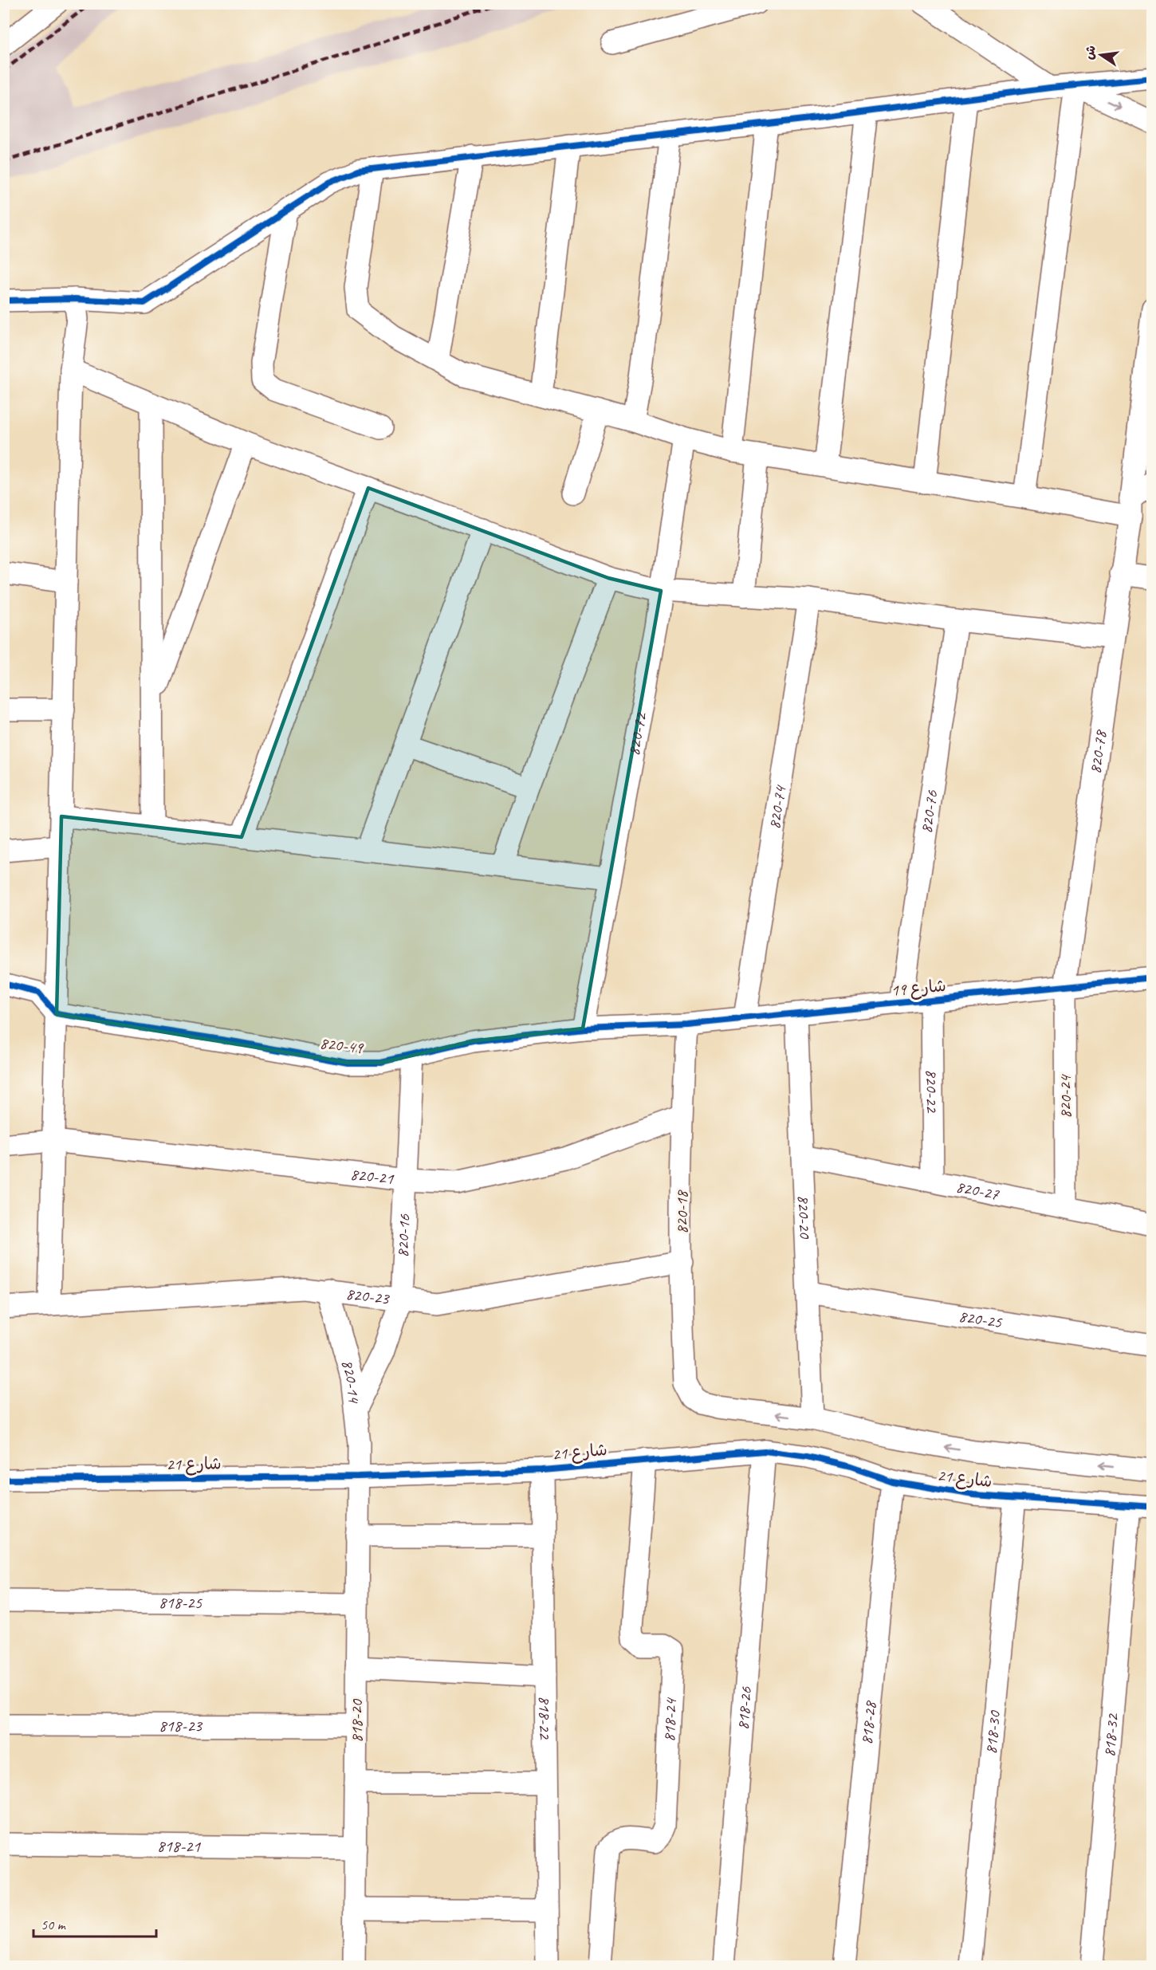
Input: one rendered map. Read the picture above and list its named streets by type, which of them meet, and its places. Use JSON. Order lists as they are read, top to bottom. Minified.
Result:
{"streets":{"street":["820-72","820-78","820-74","820-76","شارع 19","820-49","820-22","820-24","820-21","820-27","820-18","820-20","820-16","820-23","820-25","820-14","شارع 21","818-25","818-26","818-22","818-24","818-20","818-28","818-23","818-30","818-32","818-21"]},"crossings":[["820-72","820-49"],["820-78","شارع 19"],["820-78","820-24"],["820-74","شارع 19"],["820-76","شارع 19"],["شارع 19","820-49"],["شارع 19","820-22"],["شارع 19","820-24"],["شارع 19","820-18"],["شارع 19","820-20"],["820-49","820-18"],["820-49","820-16"],["820-22","820-27"],["820-24","820-27"],["820-21","820-18"],["820-21","820-16"],["820-27","820-20"],["820-18","820-23"],["820-18","شارع 21"],["820-20","820-25"],["820-20","شارع 21"],["820-16","820-23"],["820-16","820-14"],["820-23","820-14"],["820-14","شارع 21"],["820-14","818-20"],["شارع 21","818-26"],["شارع 21","818-22"],["شارع 21","818-24"],["شارع 21","818-20"],["شارع 21","818-28"],["شارع 21","818-30"],["شارع 21","818-32"],["818-25","818-20"],["818-20","818-23"],["818-20","818-21"]],"scale_bar":"50 m","north":"left"}
